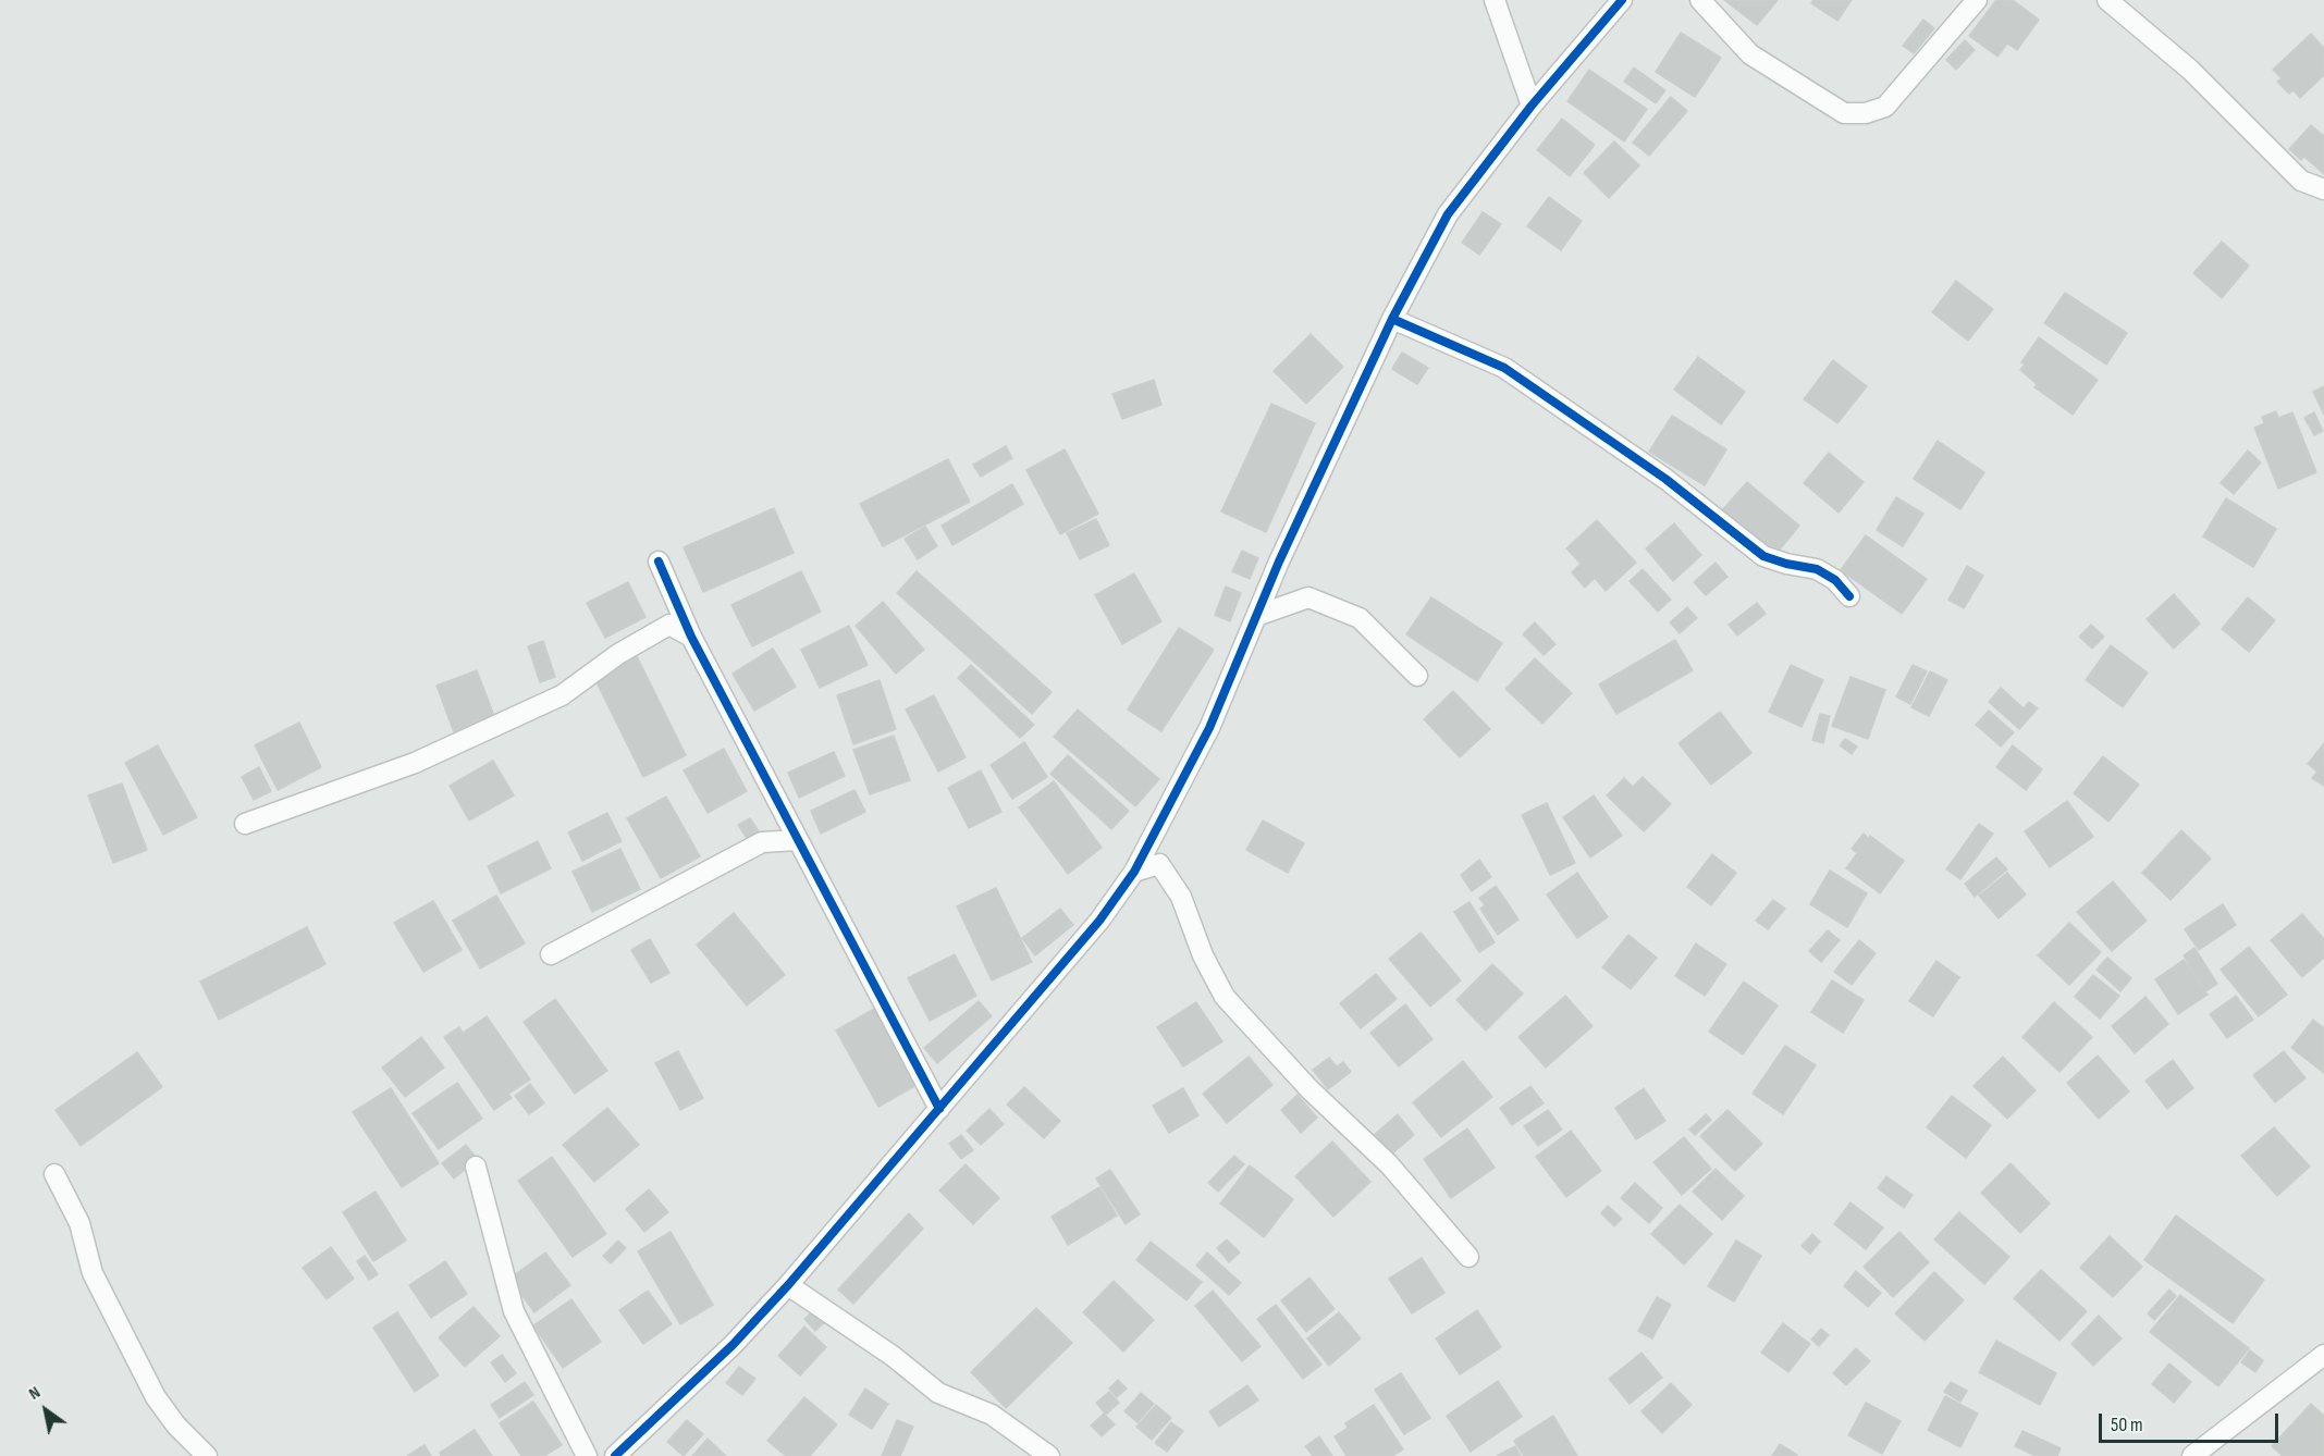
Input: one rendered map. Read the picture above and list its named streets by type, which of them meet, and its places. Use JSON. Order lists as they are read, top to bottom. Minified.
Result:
{"scale_bar":"50 m","north":"top left"}
